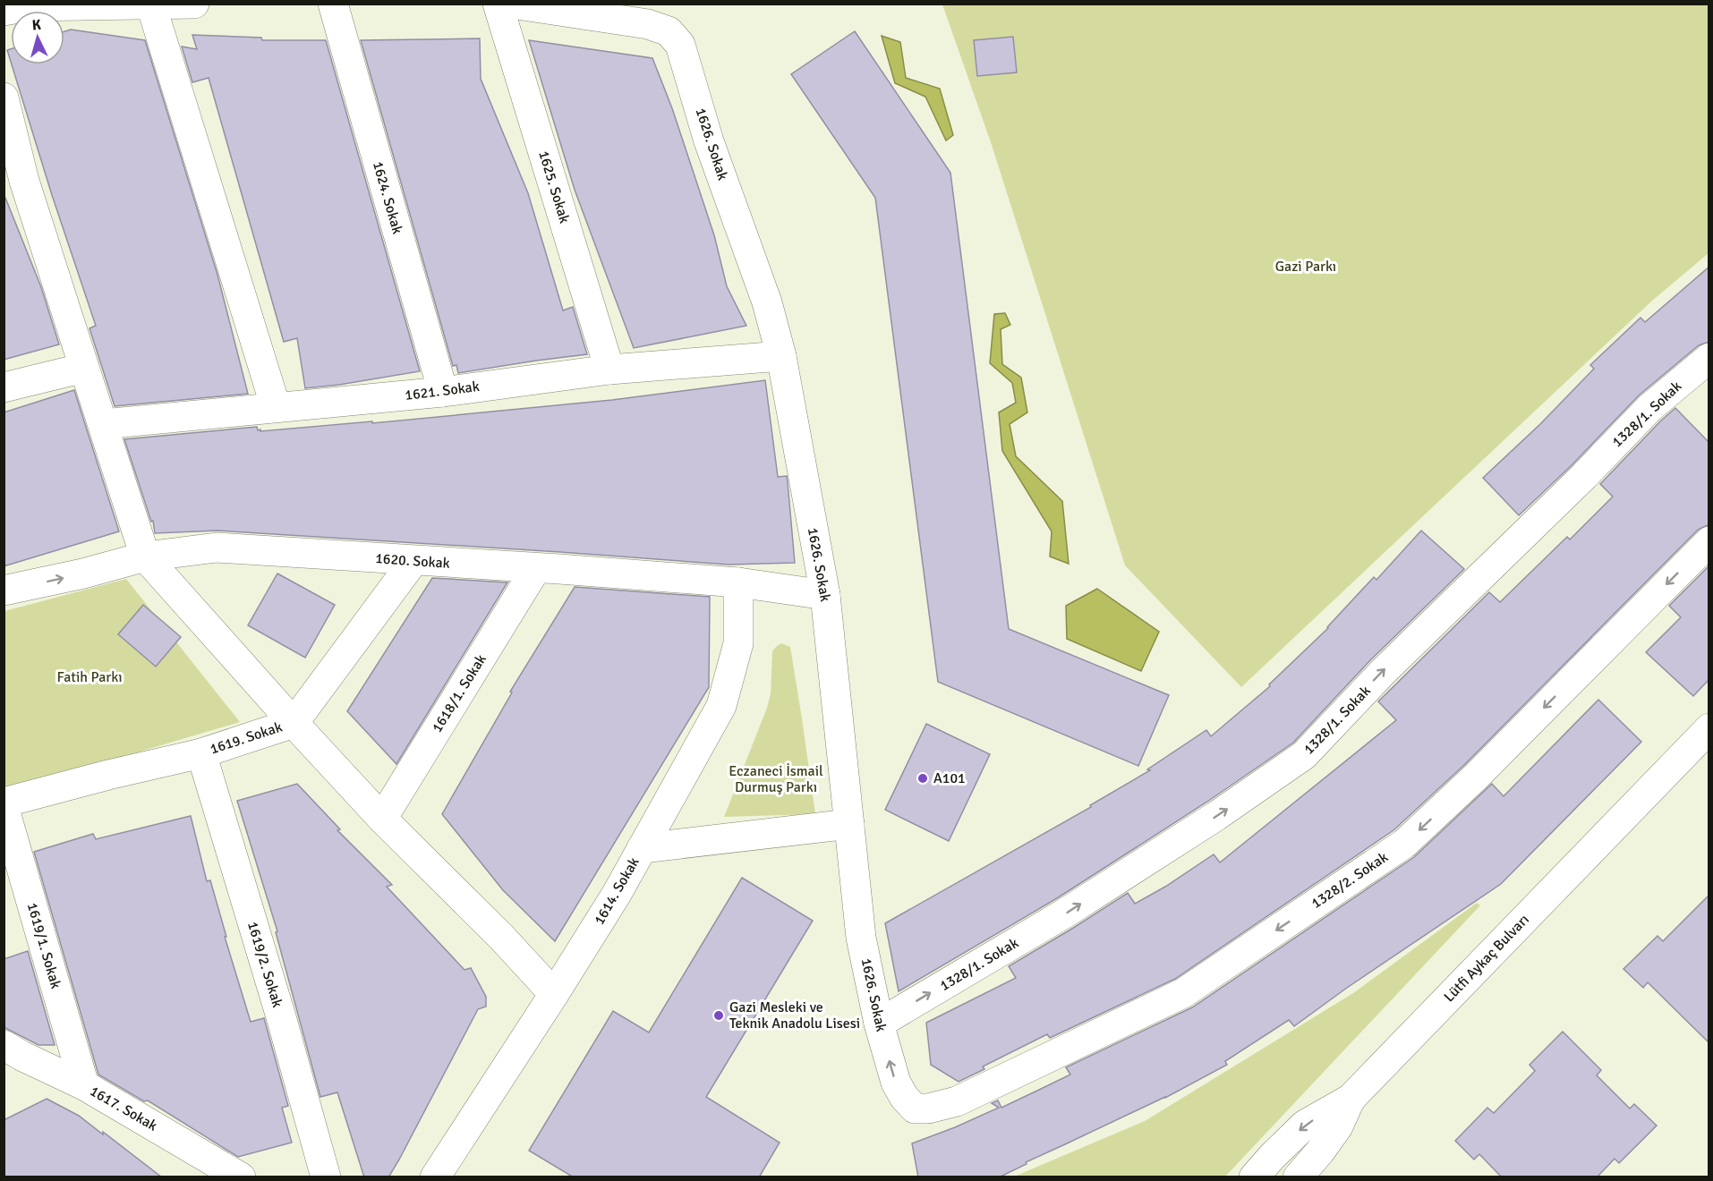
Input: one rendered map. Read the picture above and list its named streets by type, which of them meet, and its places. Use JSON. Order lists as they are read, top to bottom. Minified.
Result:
{"streets":{"street":["1626. Sokak","1625. Sokak","1624. Sokak","1621. Sokak","1328/1. Sokak","1620. Sokak","1618/1. Sokak","1619. Sokak","1328/2. Sokak","1614. Sokak","1619/1. Sokak","Lütfi Aykaç Bulvarı","1619/2. Sokak","1617. Sokak"]},"crossings":[["1626. Sokak","1621. Sokak"],["1626. Sokak","1328/1. Sokak"],["1626. Sokak","1620. Sokak"],["1626. Sokak","1328/2. Sokak"],["1625. Sokak","1621. Sokak"],["1624. Sokak","1621. Sokak"],["1620. Sokak","1618/1. Sokak"],["1620. Sokak","1619. Sokak"],["1620. Sokak","1614. Sokak"],["1619. Sokak","1619/1. Sokak"],["1619. Sokak","1619/2. Sokak"],["1619/1. Sokak","1617. Sokak"]],"one_way":["1328/1. Sokak","1328/2. Sokak"],"parks":["Gazi Parkı","Fatih Parkı","Eczaneci İsmail Durmuş Parkı"],"places":["A101","Gazi Mesleki ve Teknik Anadolu Lisesi"],"north":"top"}
